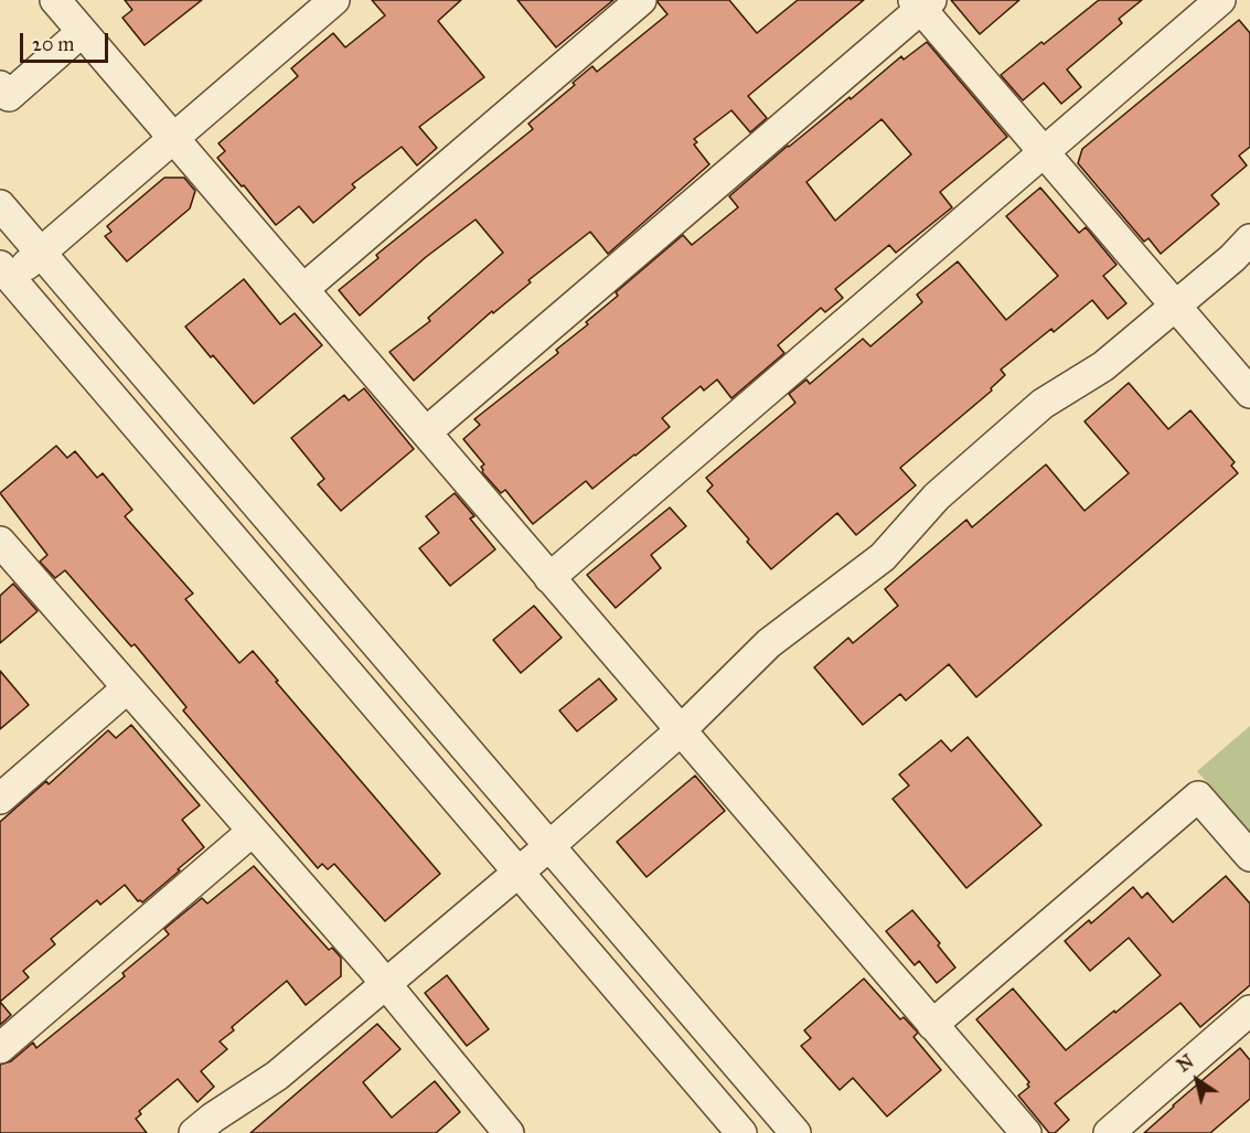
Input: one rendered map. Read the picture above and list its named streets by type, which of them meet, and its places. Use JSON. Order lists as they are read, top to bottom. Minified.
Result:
{"scale_bar":"20 m","north":"top left"}
